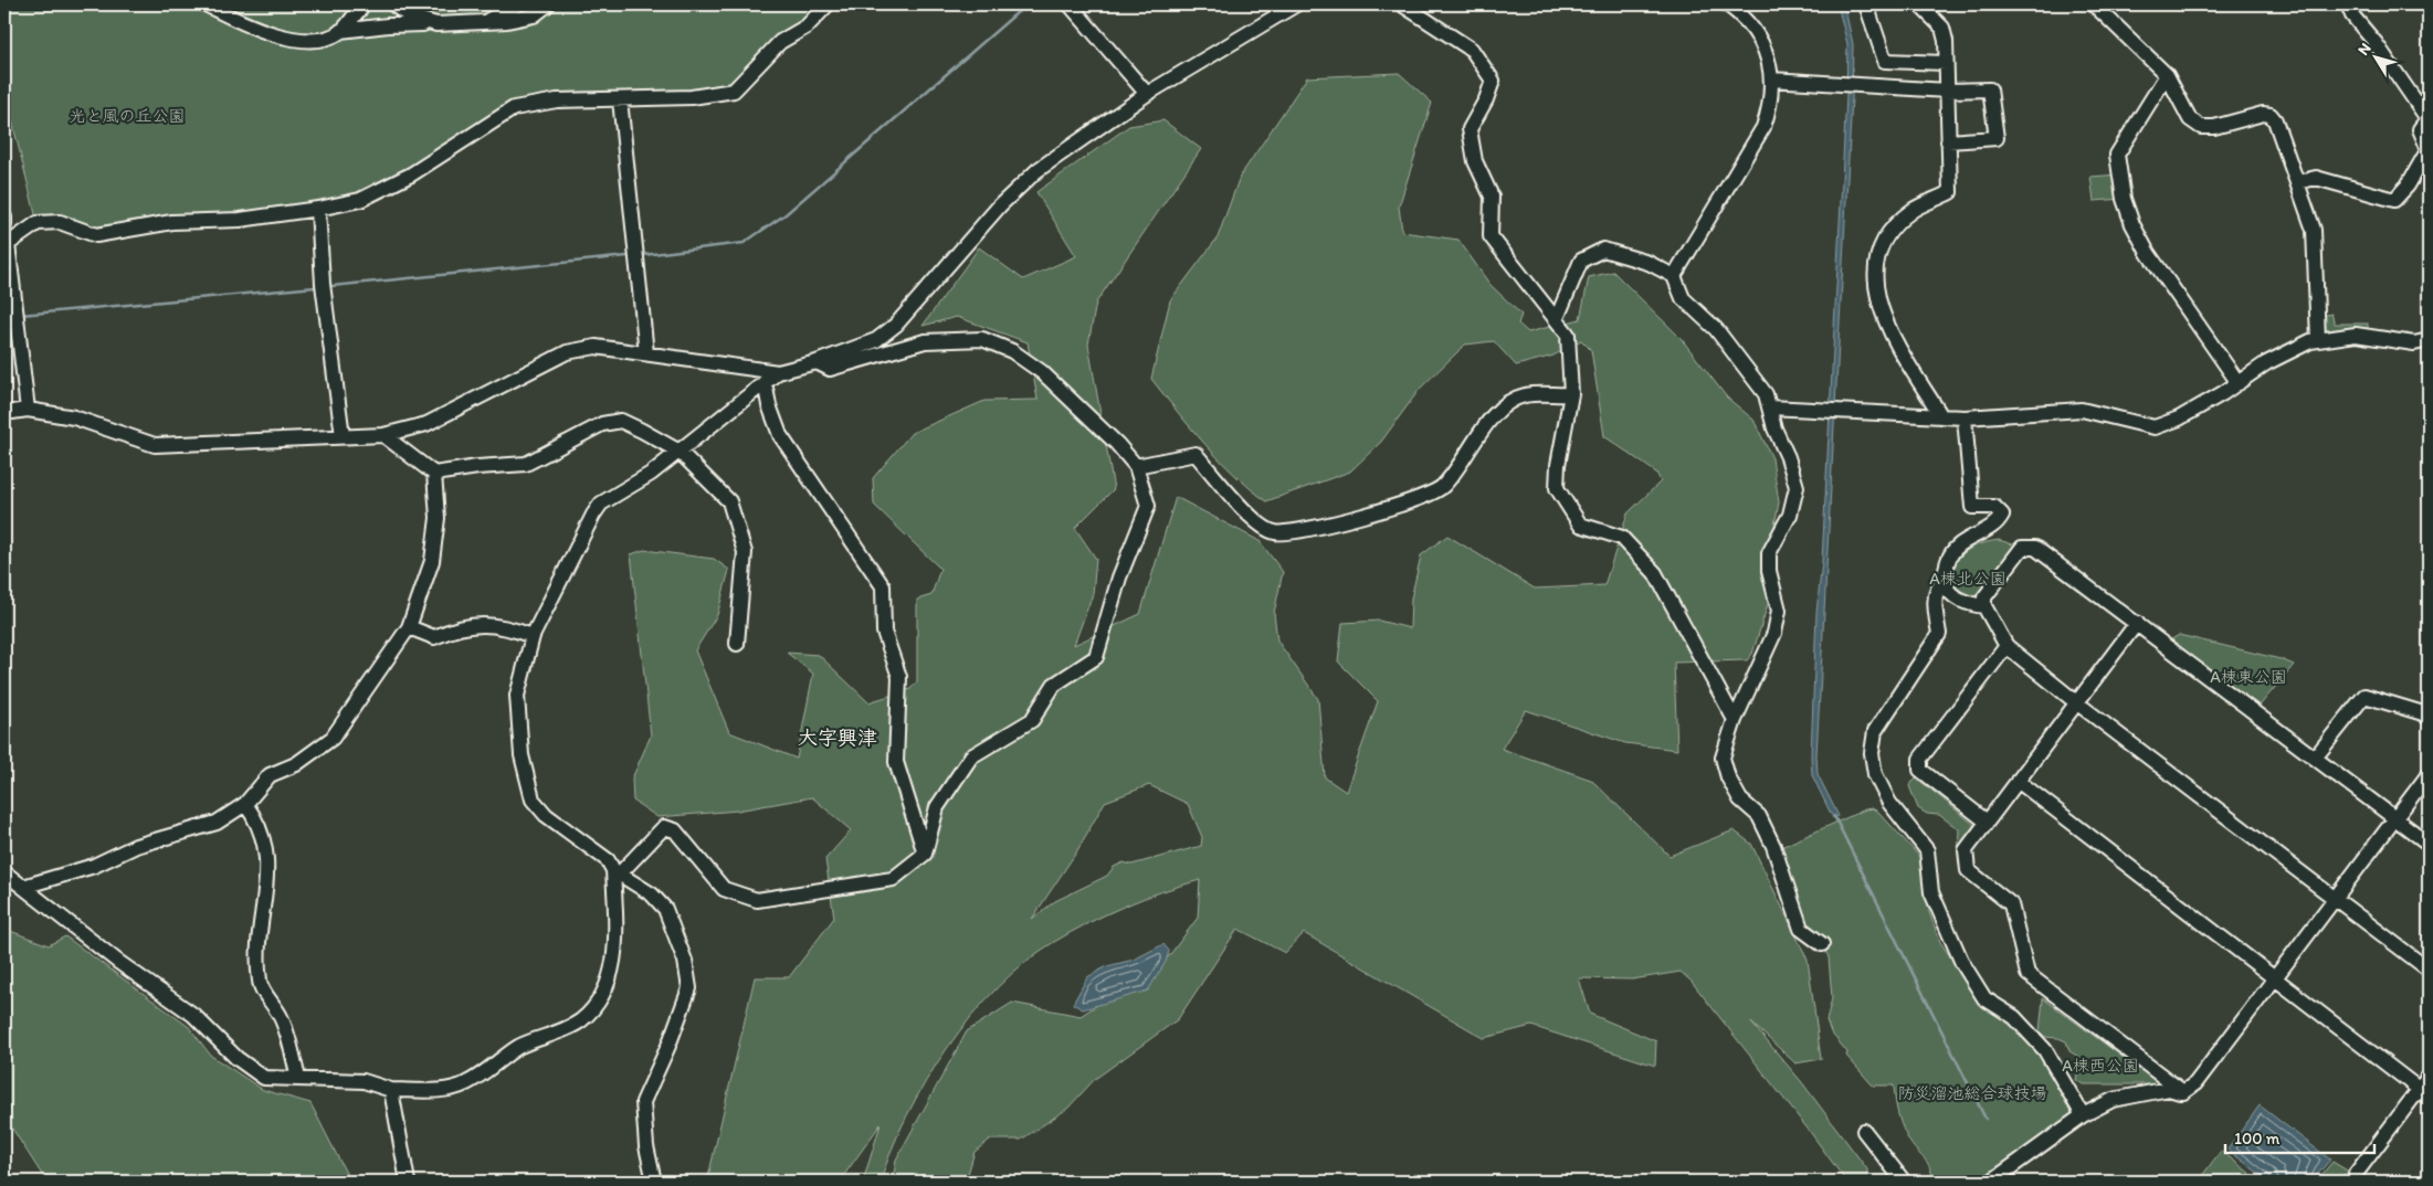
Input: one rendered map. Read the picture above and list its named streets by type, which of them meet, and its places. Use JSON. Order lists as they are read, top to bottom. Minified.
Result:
{"districts":["大字興津"],"parks":["光と風の丘公園","A棟北公園","A棟東公園","A棟西公園","防災溜池総合球技場"],"scale_bar":"100 m","north":"top left"}
